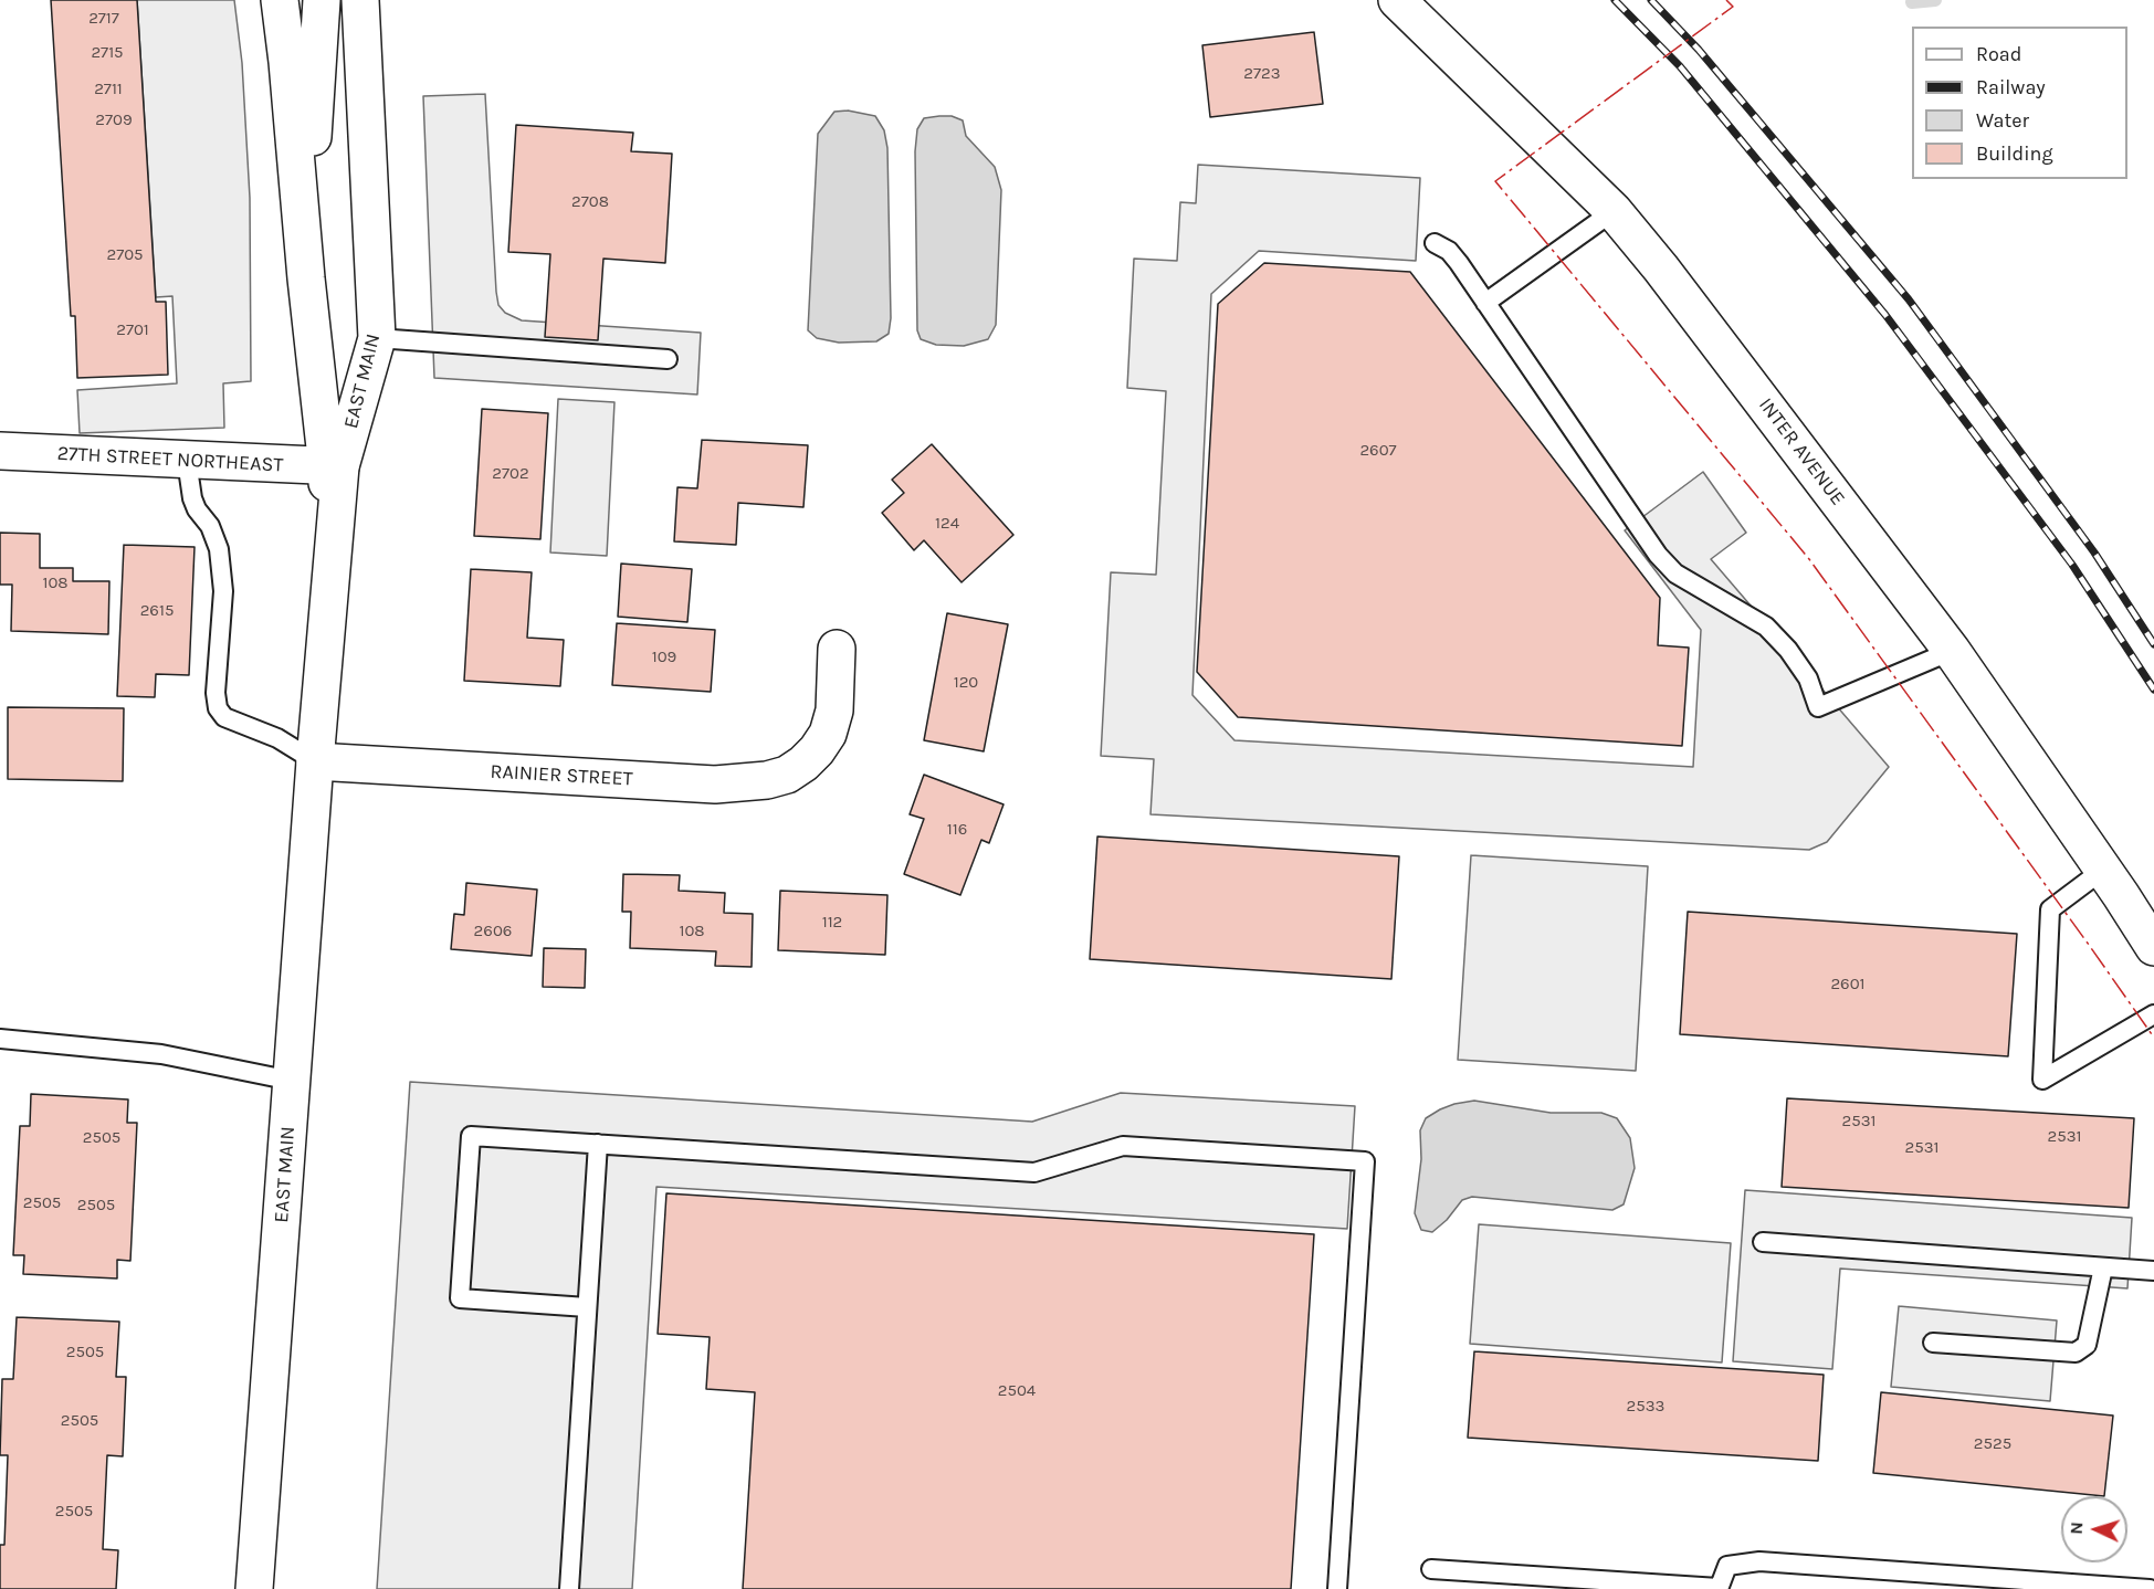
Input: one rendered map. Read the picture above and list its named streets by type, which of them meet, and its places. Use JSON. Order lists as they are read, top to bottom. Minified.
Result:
{"streets":{"main road":["EAST MAIN","INTER AVENUE","27TH STREET NORTHEAST","RAINIER STREET"]},"crossings":[["EAST MAIN","27TH STREET NORTHEAST"],["EAST MAIN","RAINIER STREET"]],"house_numbers":["2717","2715","2723","2711","2709","2708","2705","2701","2607","2702","124","108","2615","109","120","116","112","2606","108","2601","2531","2531","2505","2531","2505","2505","2505","2504","2533","2505","2525","2505"],"legend":["Road","Railway","Water","Building"],"north":"left"}
